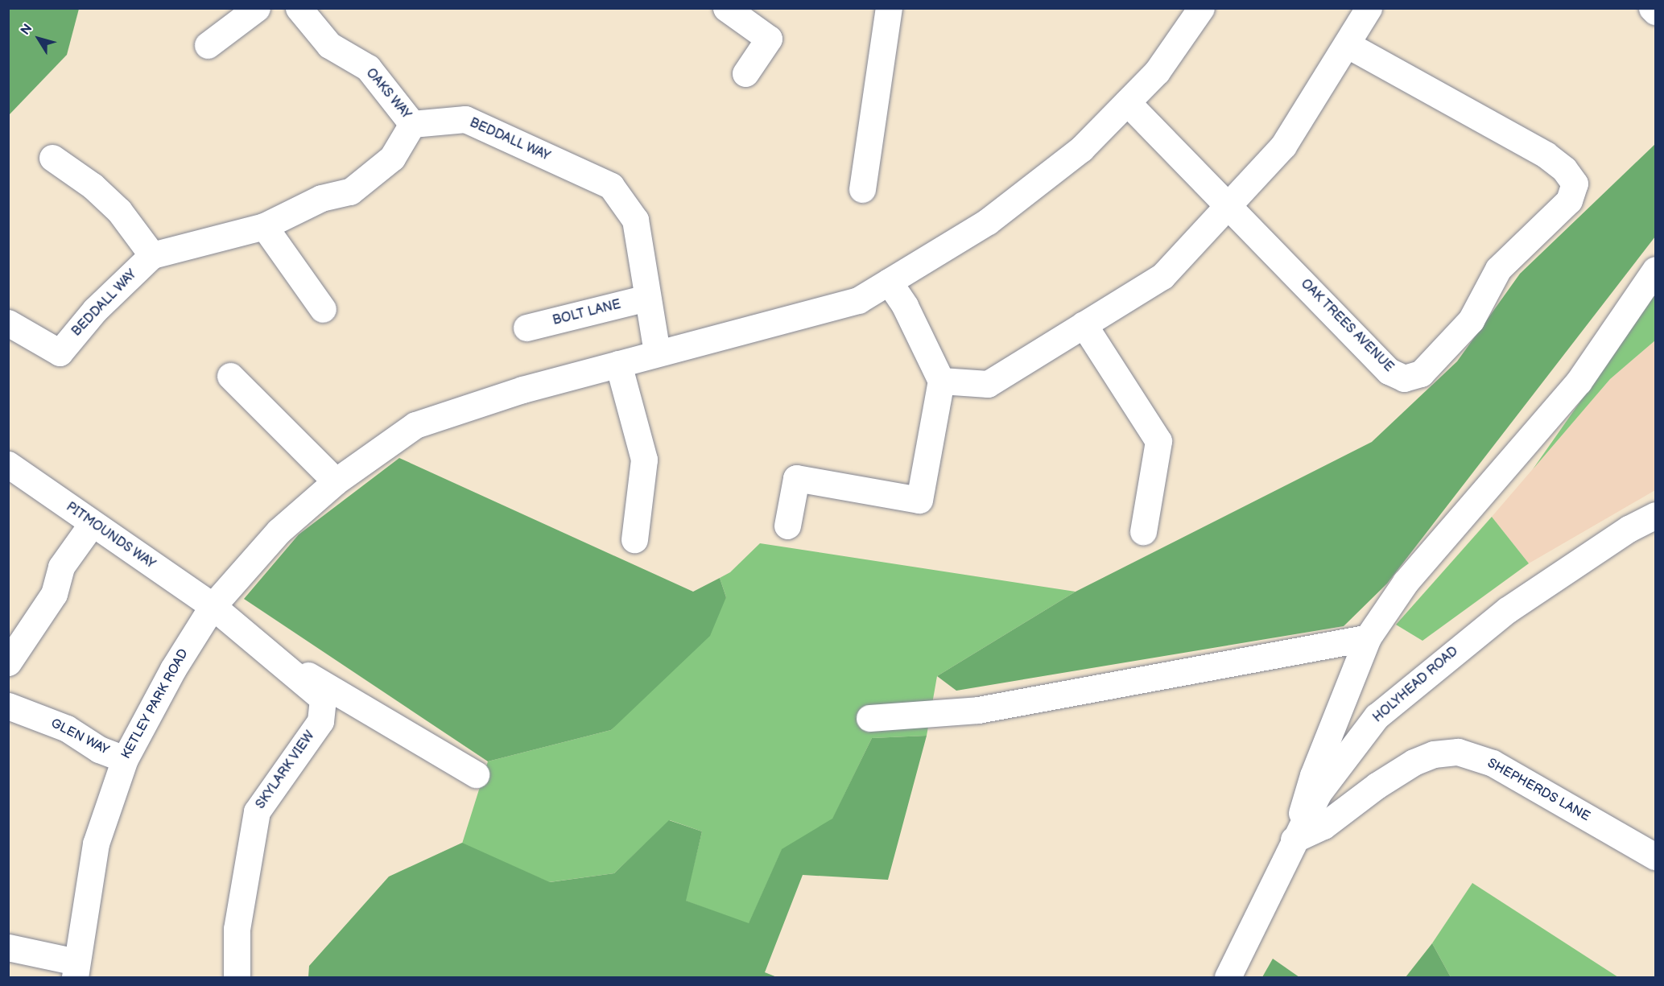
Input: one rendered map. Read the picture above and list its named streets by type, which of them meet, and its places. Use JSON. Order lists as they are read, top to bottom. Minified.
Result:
{"streets":{"street":["OAKS WAY","BEDDALL WAY","BOLT LANE","OAK TREES AVENUE","PITMOUNDS WAY","HOLYHEAD ROAD","KETLEY PARK ROAD","GLEN WAY","SKYLARK VIEW","SHEPHERDS LANE"]},"crossings":[["OAKS WAY","BEDDALL WAY"],["BEDDALL WAY","BOLT LANE"],["BEDDALL WAY","KETLEY PARK ROAD"],["OAK TREES AVENUE","KETLEY PARK ROAD"],["PITMOUNDS WAY","KETLEY PARK ROAD"],["PITMOUNDS WAY","SKYLARK VIEW"],["HOLYHEAD ROAD","SHEPHERDS LANE"],["KETLEY PARK ROAD","GLEN WAY"],["KETLEY PARK ROAD","SKYLARK VIEW"]],"north":"top left"}
